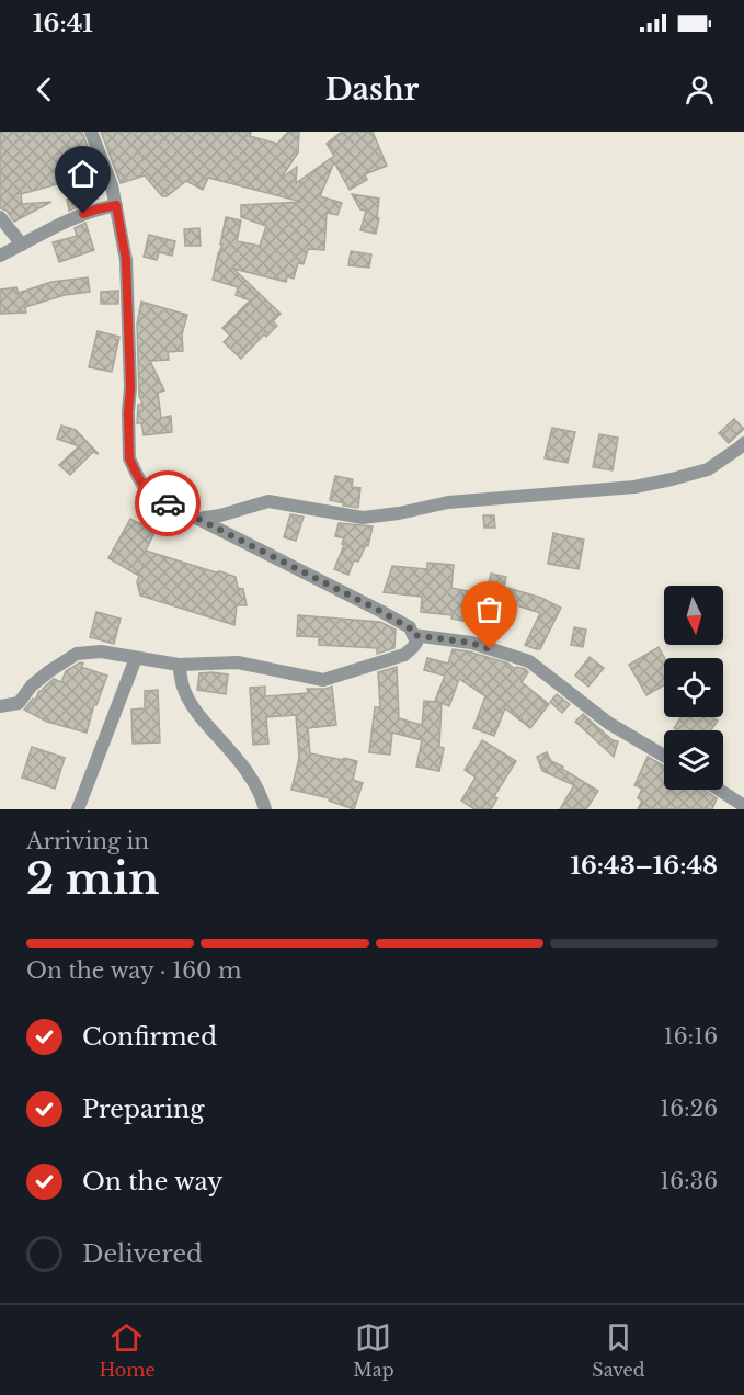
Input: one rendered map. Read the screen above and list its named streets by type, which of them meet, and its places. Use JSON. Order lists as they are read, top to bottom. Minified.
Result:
{"north":"bottom","page":{"status":"16:41","header":"Dashr","heading":["2 min","Arriving in","16:43–16:48"],"bar":"On the way · 160 m","list":[["Confirmed","16:16"],["Preparing","16:26"],["On the way","16:36"],"Delivered"],"tabs":["Home","Map","Saved"]}}
